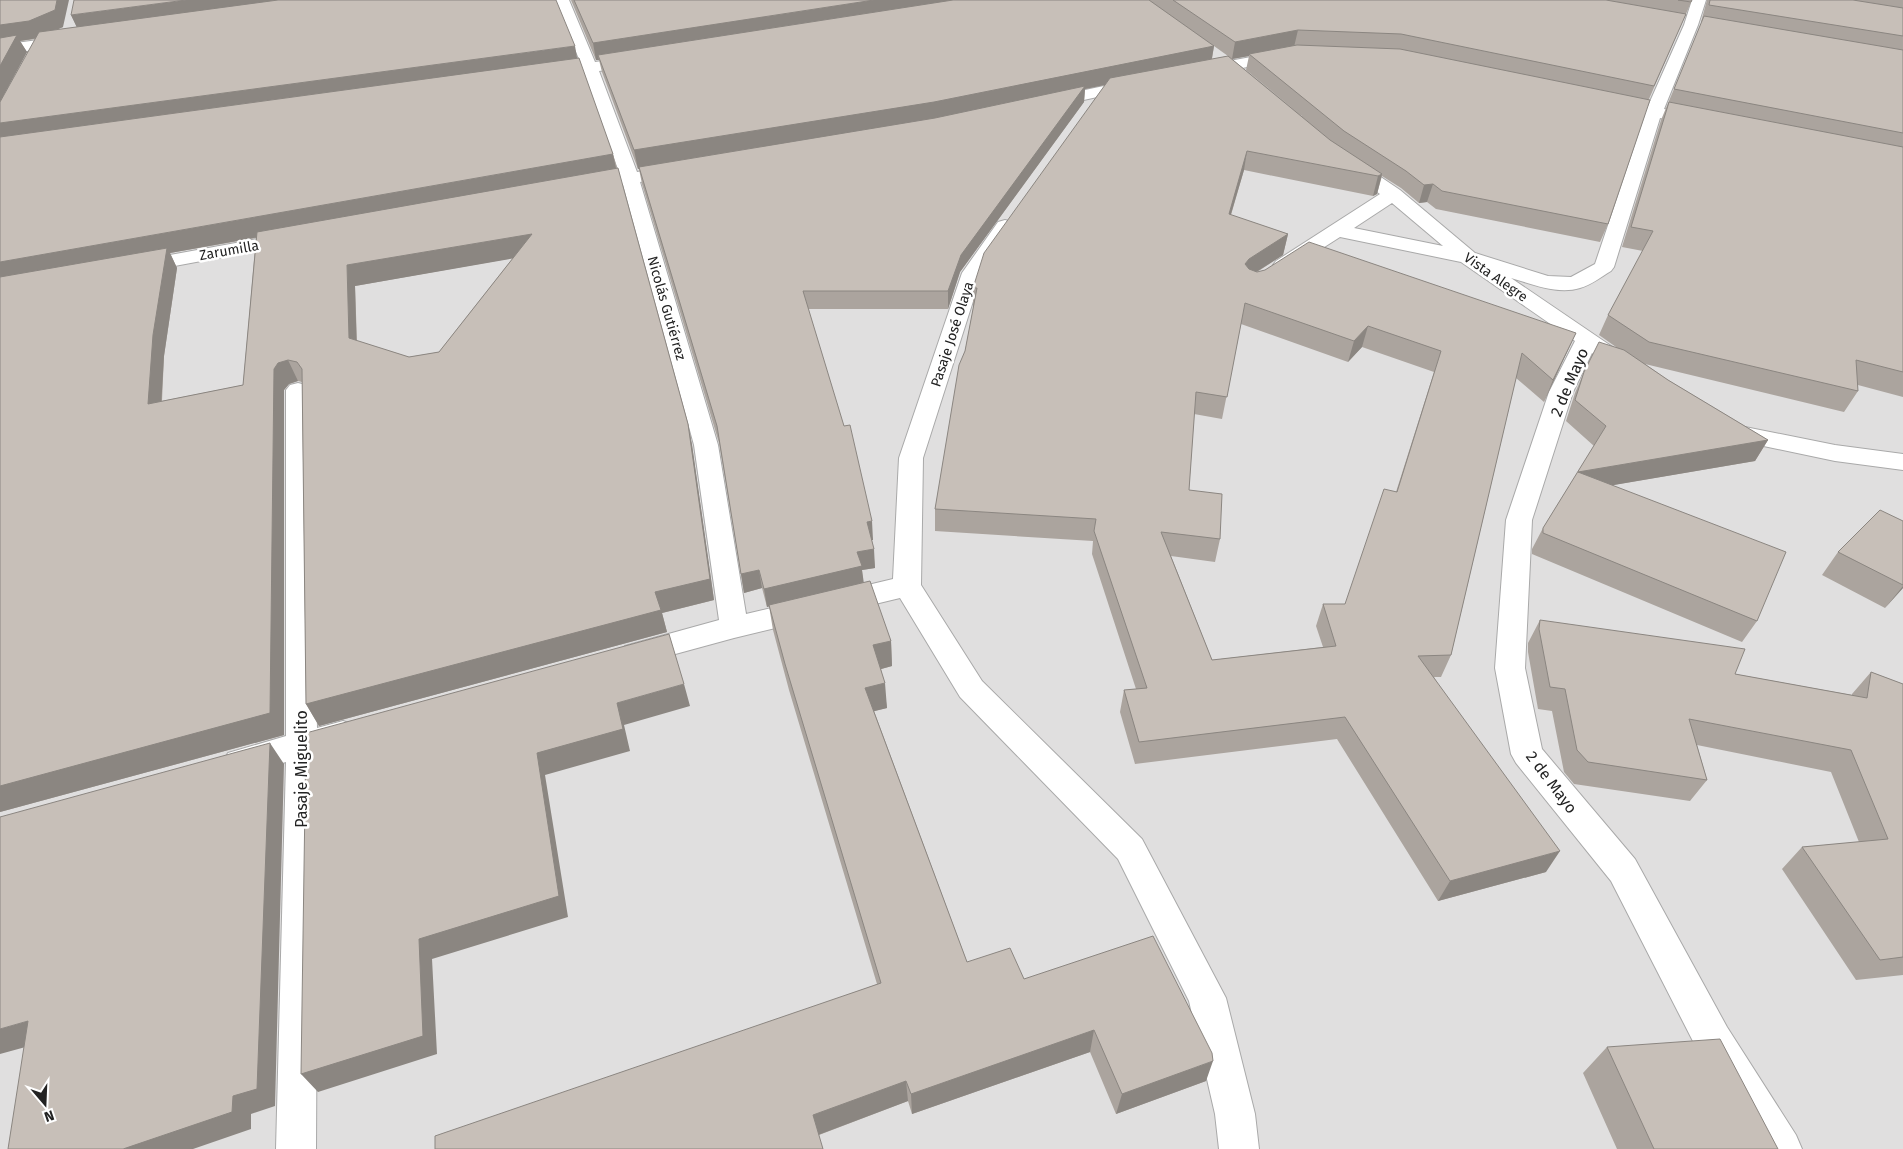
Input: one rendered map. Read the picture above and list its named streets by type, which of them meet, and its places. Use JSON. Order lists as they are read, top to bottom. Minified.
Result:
{"streets":{"street":["Zarumilla","Vista Alegre","Nicolás Gutiérrez","Pasaje José Olaya","2 de Mayo","Pasaje Miguelito"]},"crossings":[["Vista Alegre","2 de Mayo"]],"north":"bottom"}
